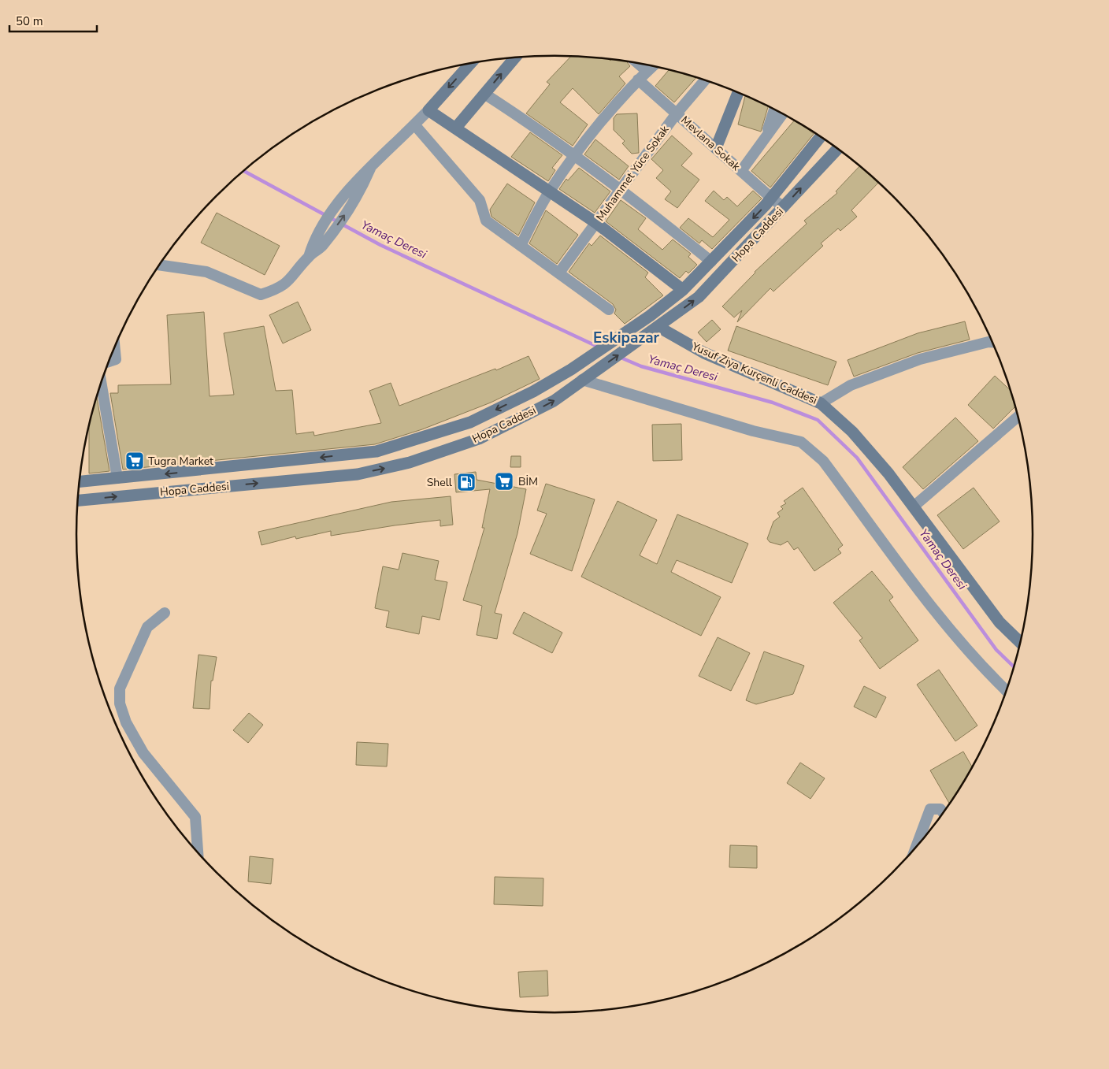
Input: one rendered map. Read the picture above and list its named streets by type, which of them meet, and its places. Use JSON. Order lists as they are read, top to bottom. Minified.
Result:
{"streets":{"main road":["Hopa Caddesi","Yusuf Ziya Kurçenli Caddesi"],"street":["Mevlana Sokak","Muhammet Yüce Sokak"]},"crossings":[["Mevlana Sokak","Muhammet Yüce Sokak"],["Mevlana Sokak","Hopa Caddesi"],["Hopa Caddesi","Yusuf Ziya Kurçenli Caddesi"]],"districts":["Eskipazar"],"water":["Yamaç Deresi"],"places":{"supermarket":["Tugra Market","BİM"],"fuel station":["Shell"]},"scale_bar":"50 m"}
